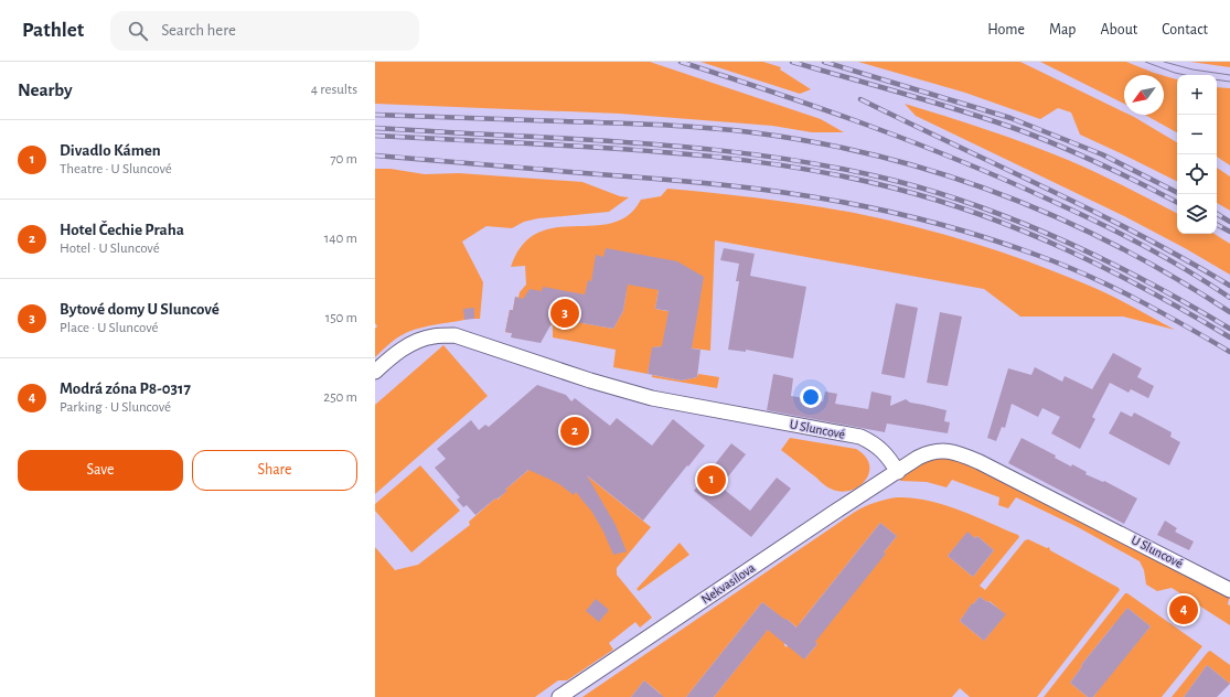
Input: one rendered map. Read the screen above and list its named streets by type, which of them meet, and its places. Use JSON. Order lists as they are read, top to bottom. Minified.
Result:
{"streets":{"street":["U Sluncové","Nekvasilova"]},"crossings":[["U Sluncové","Nekvasilova"]],"north":"bottom left","page":{"header":"Pathlet","search":"Search here","nav":["Home","Map","About","Contact"],"heading":["Nearby","4 results"],"map_buttons":["+","−"],"list":[{"mark":"1","name":"Divadlo Kámen","note":"Theatre · U Sluncové","value":"70 m"},{"mark":"2","name":"Hotel Čechie Praha","note":"Hotel · U Sluncové","value":"140 m"},{"mark":"3","name":"Bytové domy U Sluncové","note":"Place · U Sluncové","value":"150 m"},{"mark":"4","name":"Modrá zóna P8-0317","note":"Parking · U Sluncové","value":"250 m"}],"pins":["3","2","1","4"],"buttons":["Save","Share"]}}
